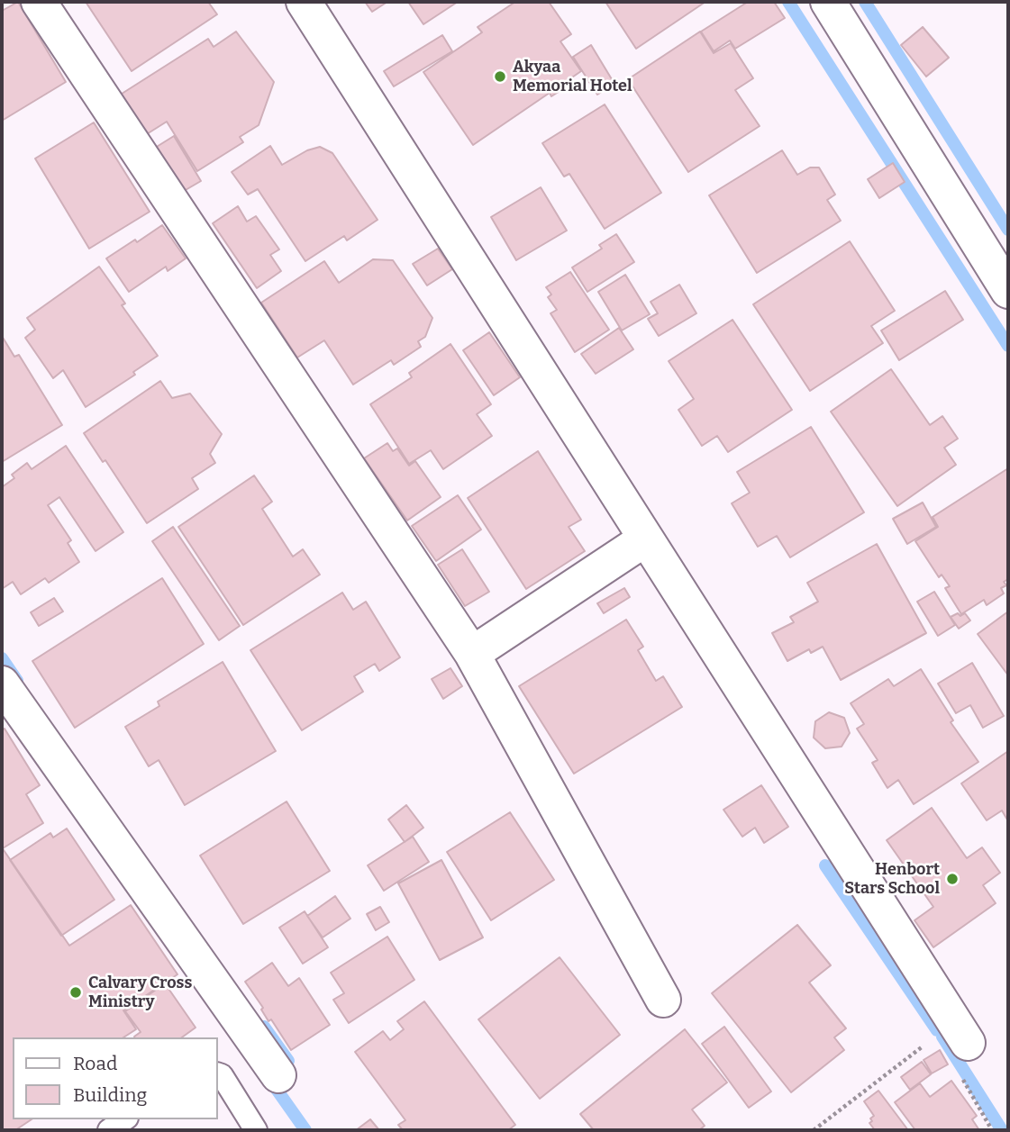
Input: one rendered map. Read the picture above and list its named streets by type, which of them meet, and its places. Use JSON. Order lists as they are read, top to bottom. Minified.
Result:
{"places":["Akyaa Memorial Hotel","Henbort Stars School","Calvary Cross Ministry"],"legend":["Road","Building"]}
